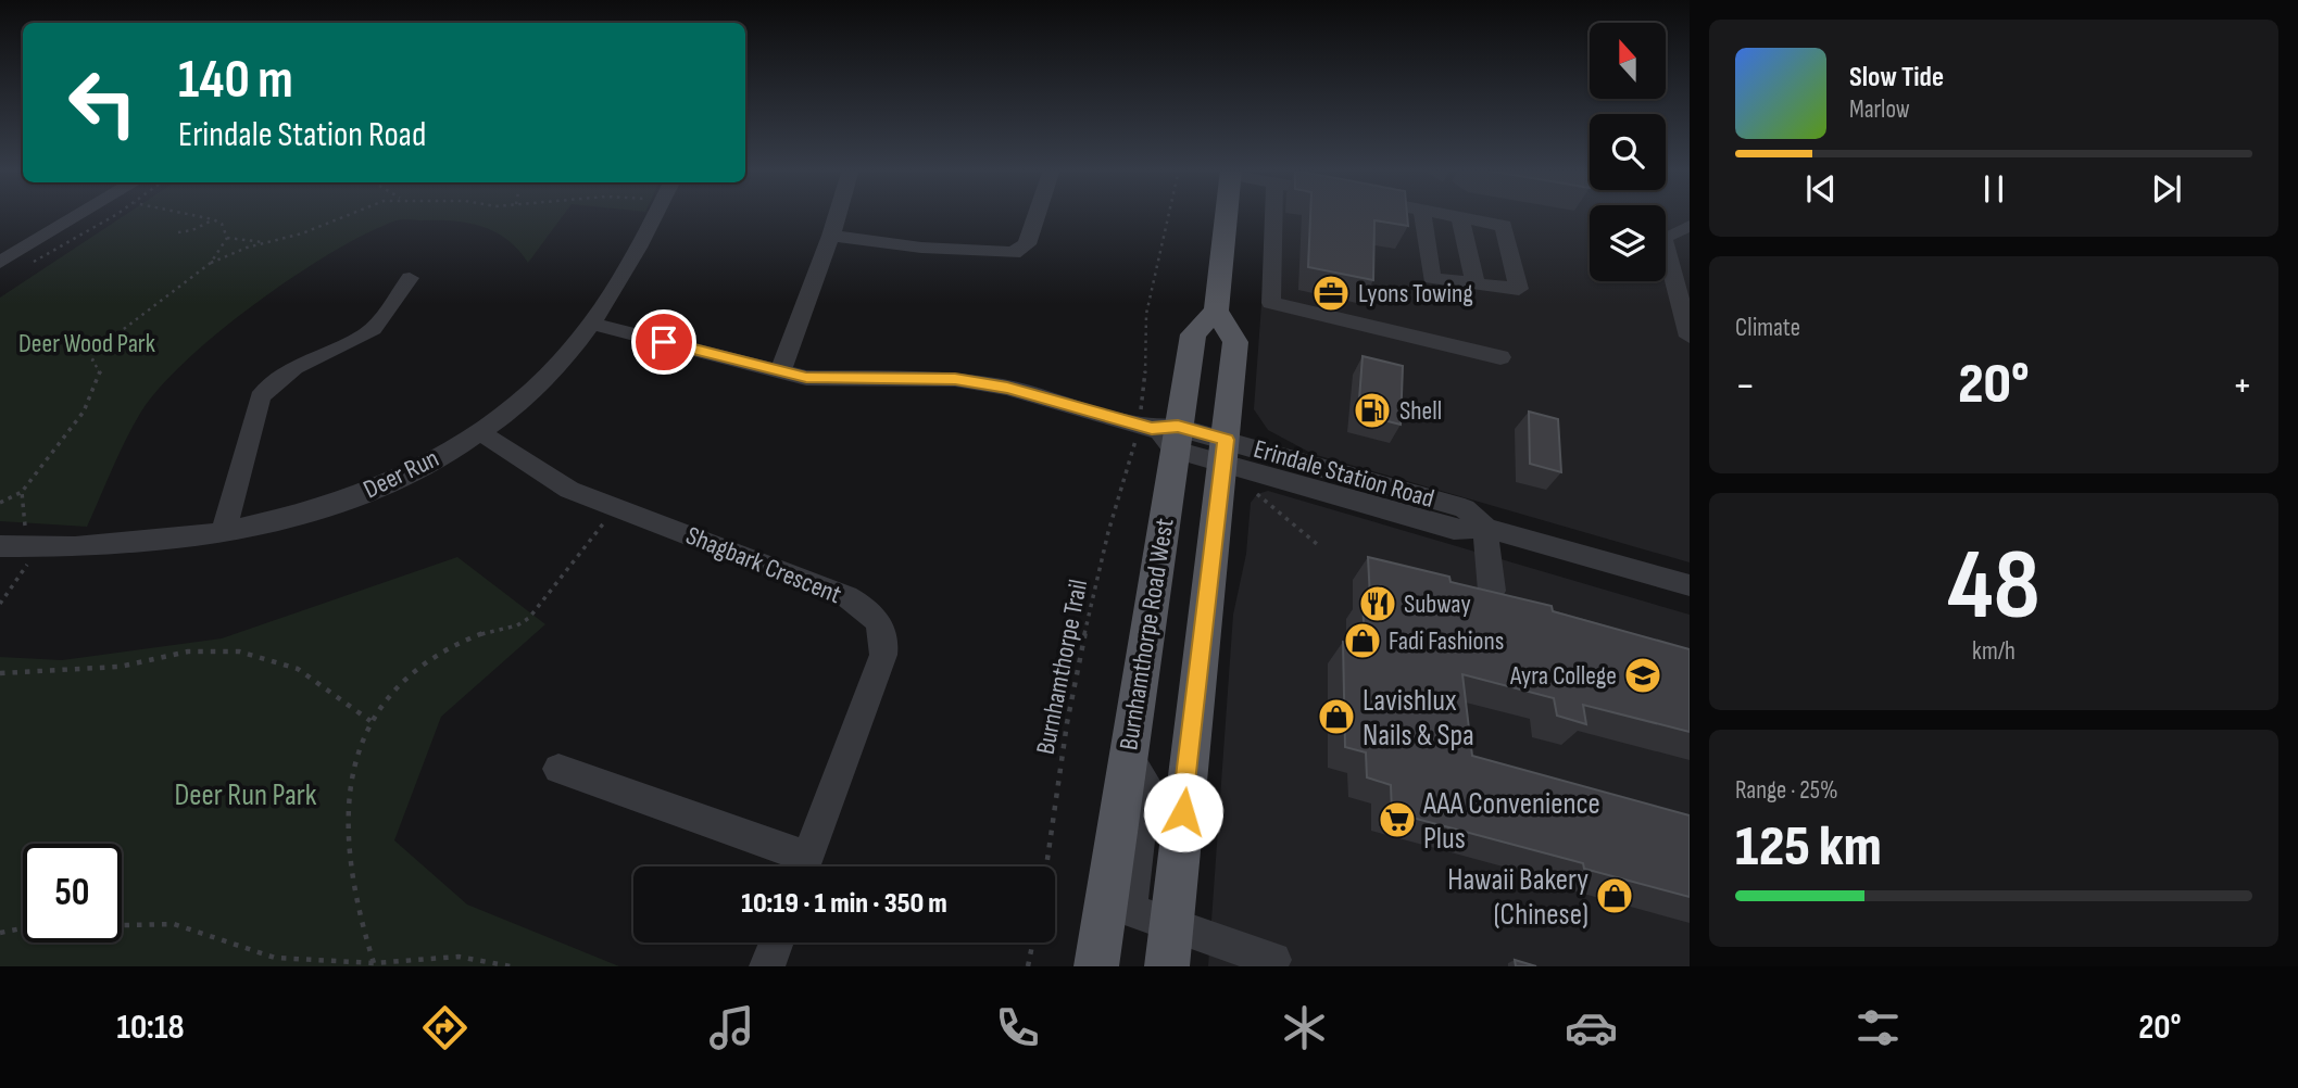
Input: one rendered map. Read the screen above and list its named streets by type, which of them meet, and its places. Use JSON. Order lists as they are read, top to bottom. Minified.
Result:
{"streets":{"main road":["Burnhamthorpe Road West"],"street":["Deer Run","Erindale Station Road","Shagbark Crescent"],"path":["Burnhamthorpe Trail"]},"crossings":[["Deer Run","Erindale Station Road"],["Deer Run","Shagbark Crescent"],["Erindale Station Road","Burnhamthorpe Road West"]],"parks":["Deer Wood Park","Deer Run Park"],"places":{"office":["Lyons Towing"],"fuel station":["Shell"],"restaurant":["Subway"],"shop":["Fadi Fashions","Lavishlux Nails & Spa","Hawaii Bakery (Chinese)"],"school or university":["Ayra College"],"supermarket":["AAA Convenience Plus"]},"north":"top","page":{"turn":["140 m","Erindale Station Road"],"song":["Slow Tide","Marlow"],"tile":["Climate",["48","km/h"],["Range · 25%","125 km"]],"heat":["−","20°","+"],"limit":"50","trip":"10:19 · 1 min · 350 m","tabs":["10:18","20°"]}}
